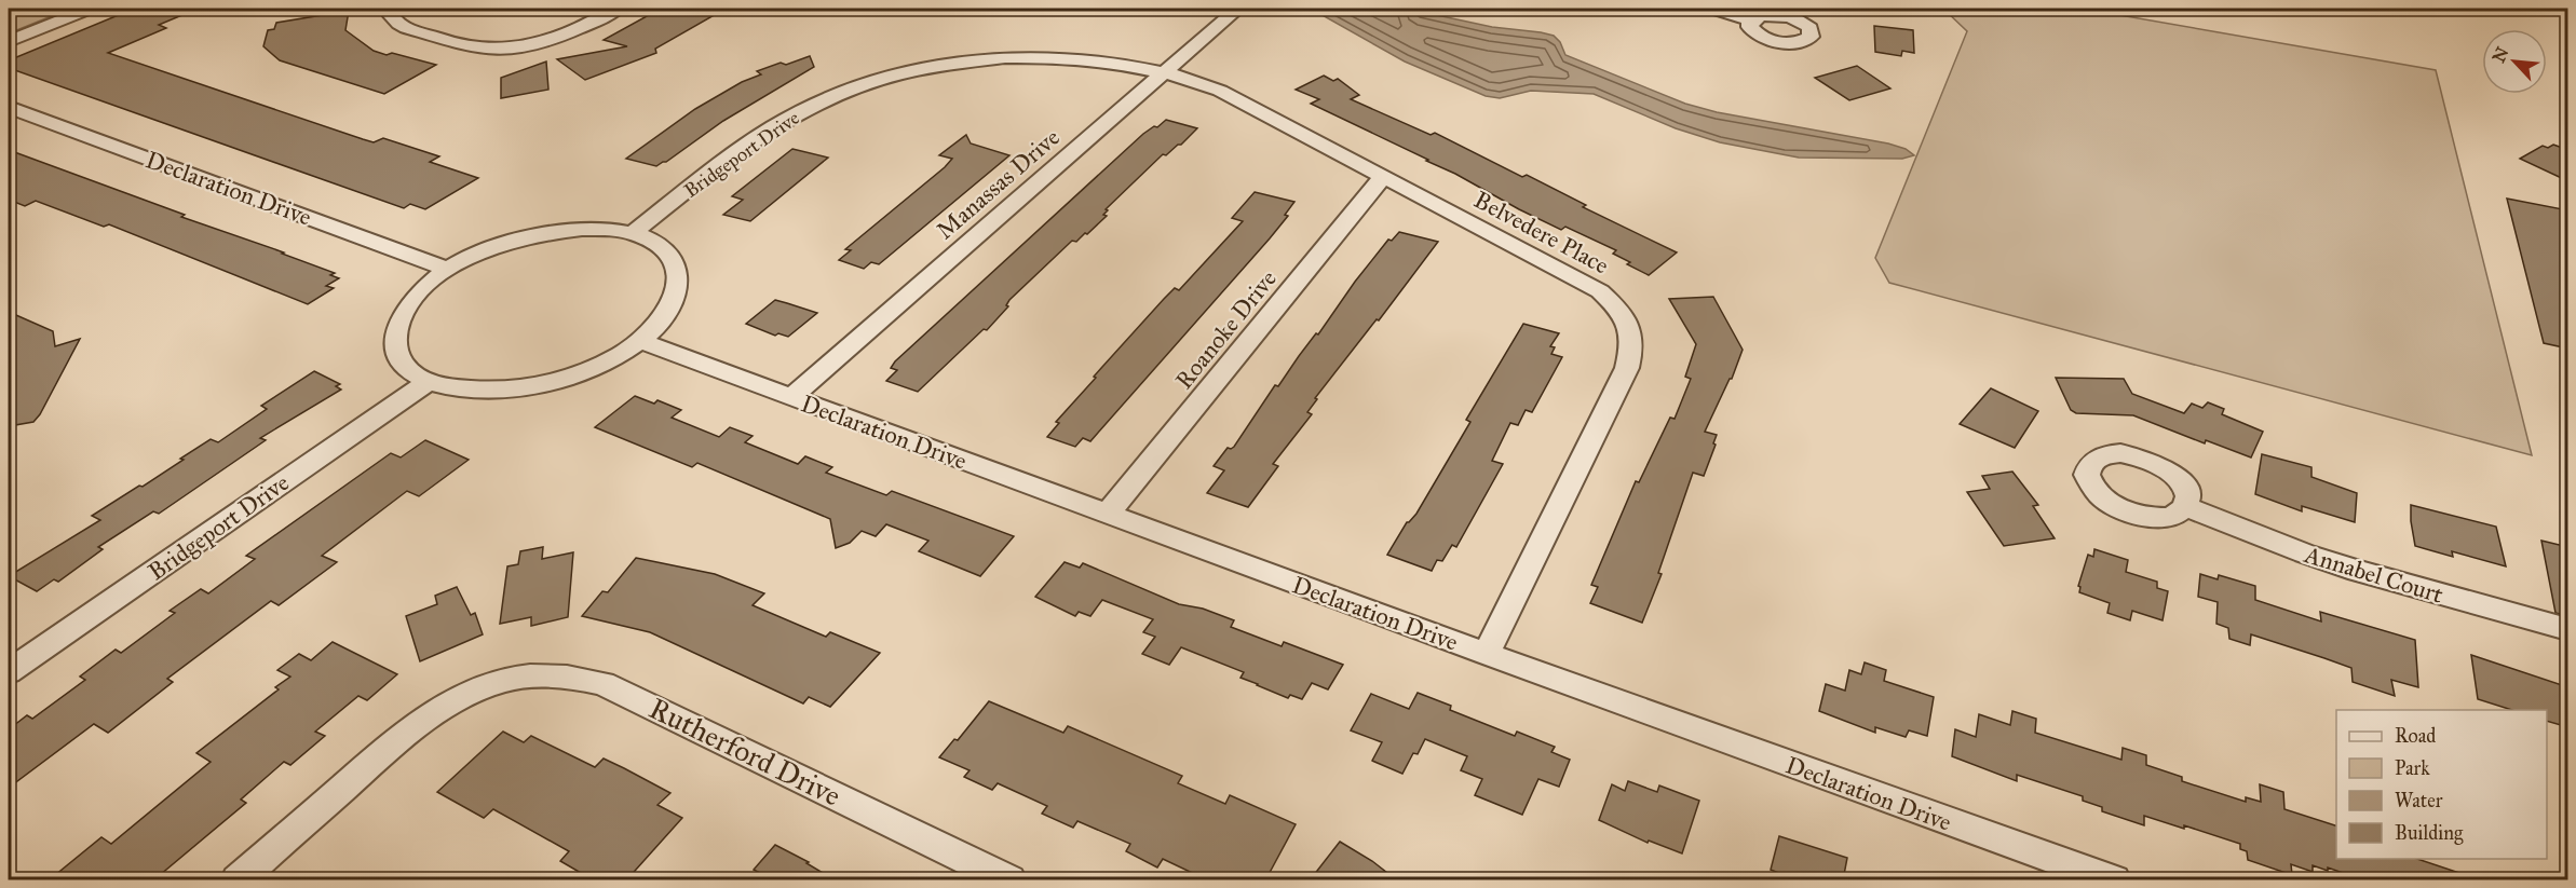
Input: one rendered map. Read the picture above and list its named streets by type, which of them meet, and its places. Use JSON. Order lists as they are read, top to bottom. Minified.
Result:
{"streets":{"street":["Bridgeport Drive","Manassas Drive","Declaration Drive","Belvedere Place","Roanoke Drive","Annabel Court","Rutherford Drive"]},"crossings":[["Bridgeport Drive","Manassas Drive"],["Bridgeport Drive","Belvedere Place"],["Manassas Drive","Declaration Drive"],["Manassas Drive","Belvedere Place"],["Declaration Drive","Belvedere Place"],["Declaration Drive","Roanoke Drive"],["Belvedere Place","Roanoke Drive"]],"legend":["Road","Park","Water","Building"],"north":"top left"}
